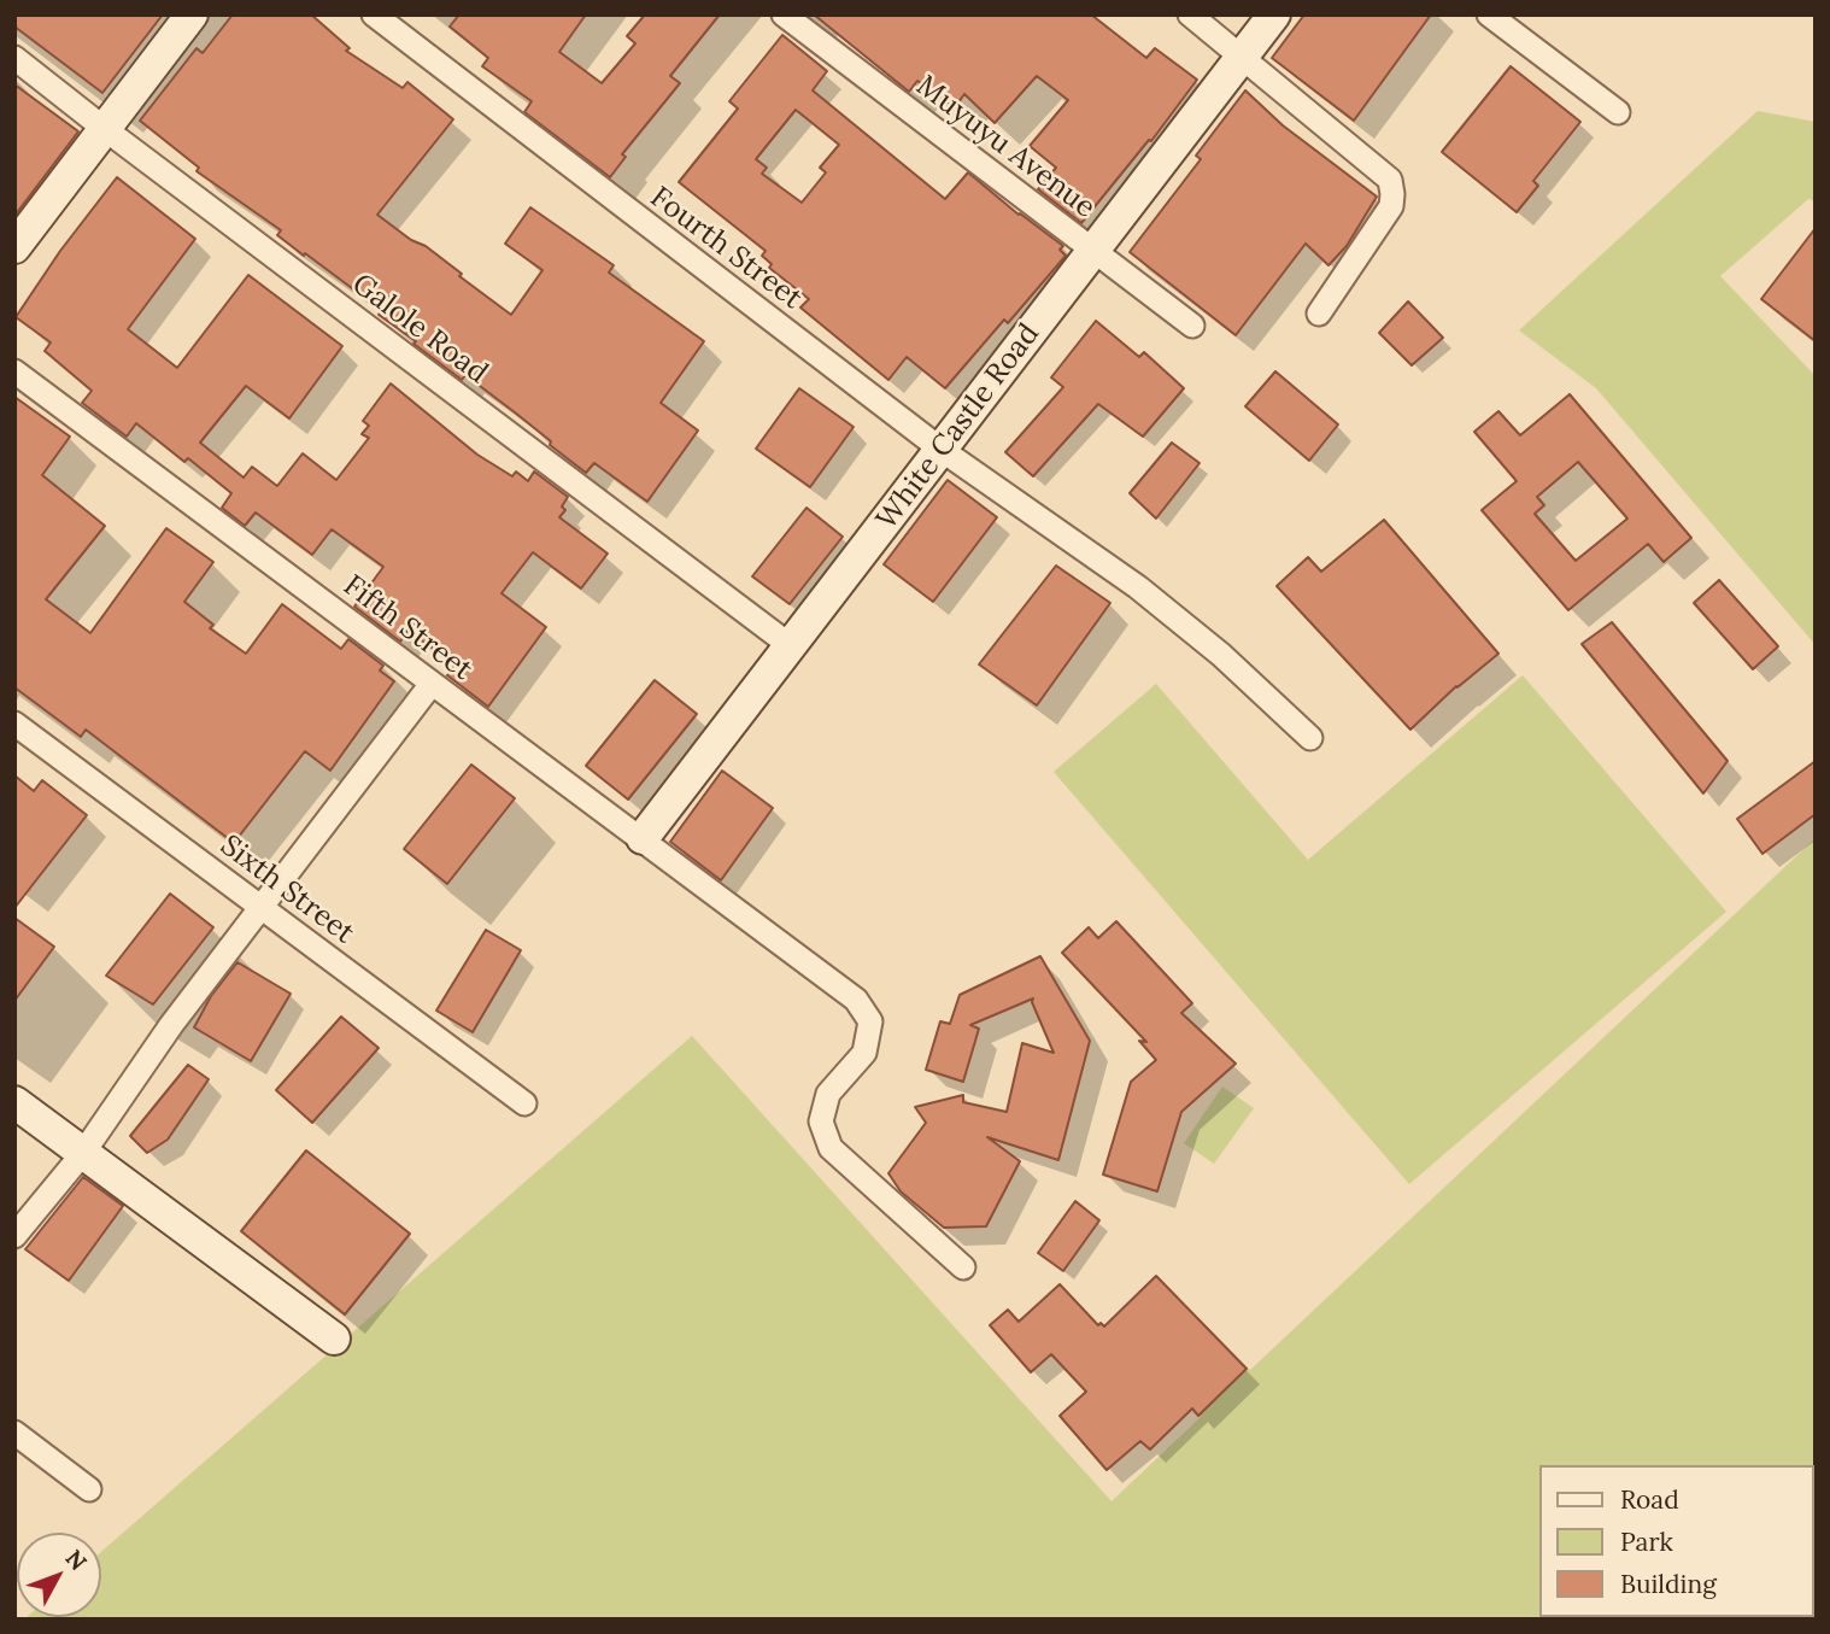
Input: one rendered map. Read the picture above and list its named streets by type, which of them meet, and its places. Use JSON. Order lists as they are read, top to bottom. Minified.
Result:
{"streets":{"street":["Muyuyu Avenue","Fourth Street","Galole Road","White Castle Road","Fifth Street","Sixth Street"]},"crossings":[["Muyuyu Avenue","White Castle Road"],["Fourth Street","White Castle Road"],["Galole Road","White Castle Road"],["White Castle Road","Fifth Street"]],"legend":["Road","Park","Building"],"north":"top right"}
